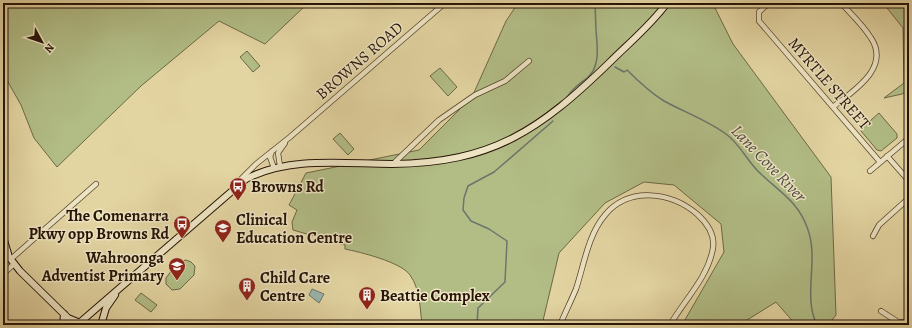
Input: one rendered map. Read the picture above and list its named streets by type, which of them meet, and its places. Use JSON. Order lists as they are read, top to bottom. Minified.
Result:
{"streets":{"street":["BROWNS ROAD","MYRTLE STREET"]},"water":["Lane Cove River"],"places":{"bus stop":["Browns Rd","The Comenarra Pkwy opp Browns Rd"],"school or university":["Clinical Education Centre","Wahroonga Adventist Primary"],"building":["Child Care Centre","Beattie Complex"]},"north":"bottom right"}
